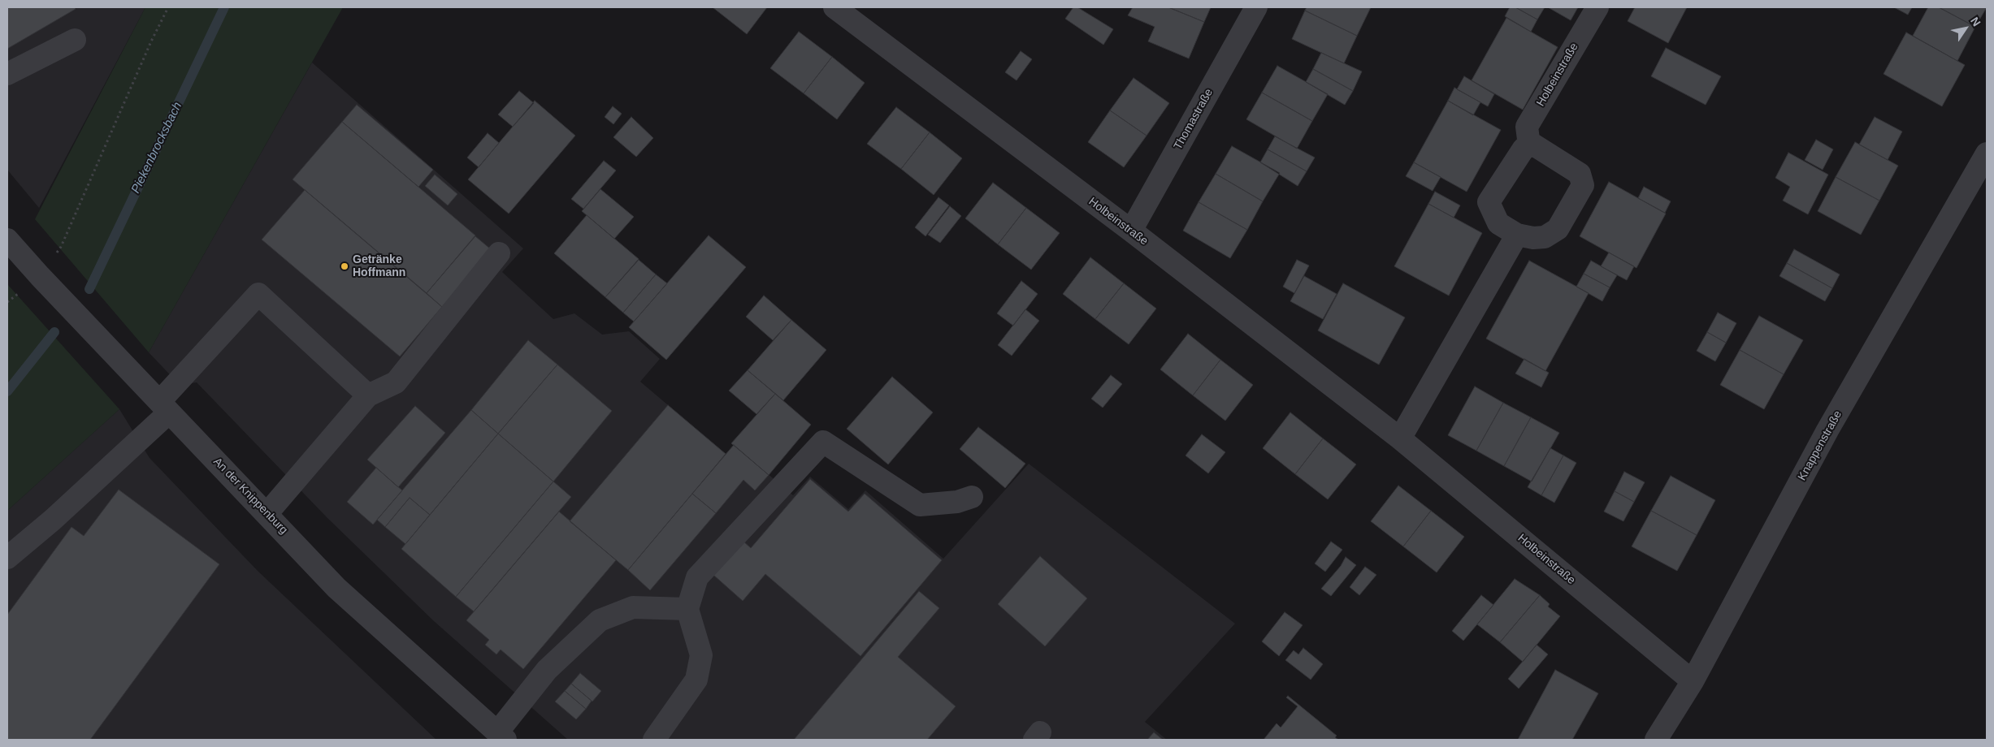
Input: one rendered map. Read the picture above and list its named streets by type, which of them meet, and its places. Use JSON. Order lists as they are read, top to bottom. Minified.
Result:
{"streets":{"street":["Holbeinstraße","Thomastraße","Knappenstraße","An der Knippenburg"]},"crossings":[["Holbeinstraße","Thomastraße"],["Holbeinstraße","Knappenstraße"]],"water":["Piekenbrocksbach"],"places":["Getränke Hoffmann"],"north":"top right"}
